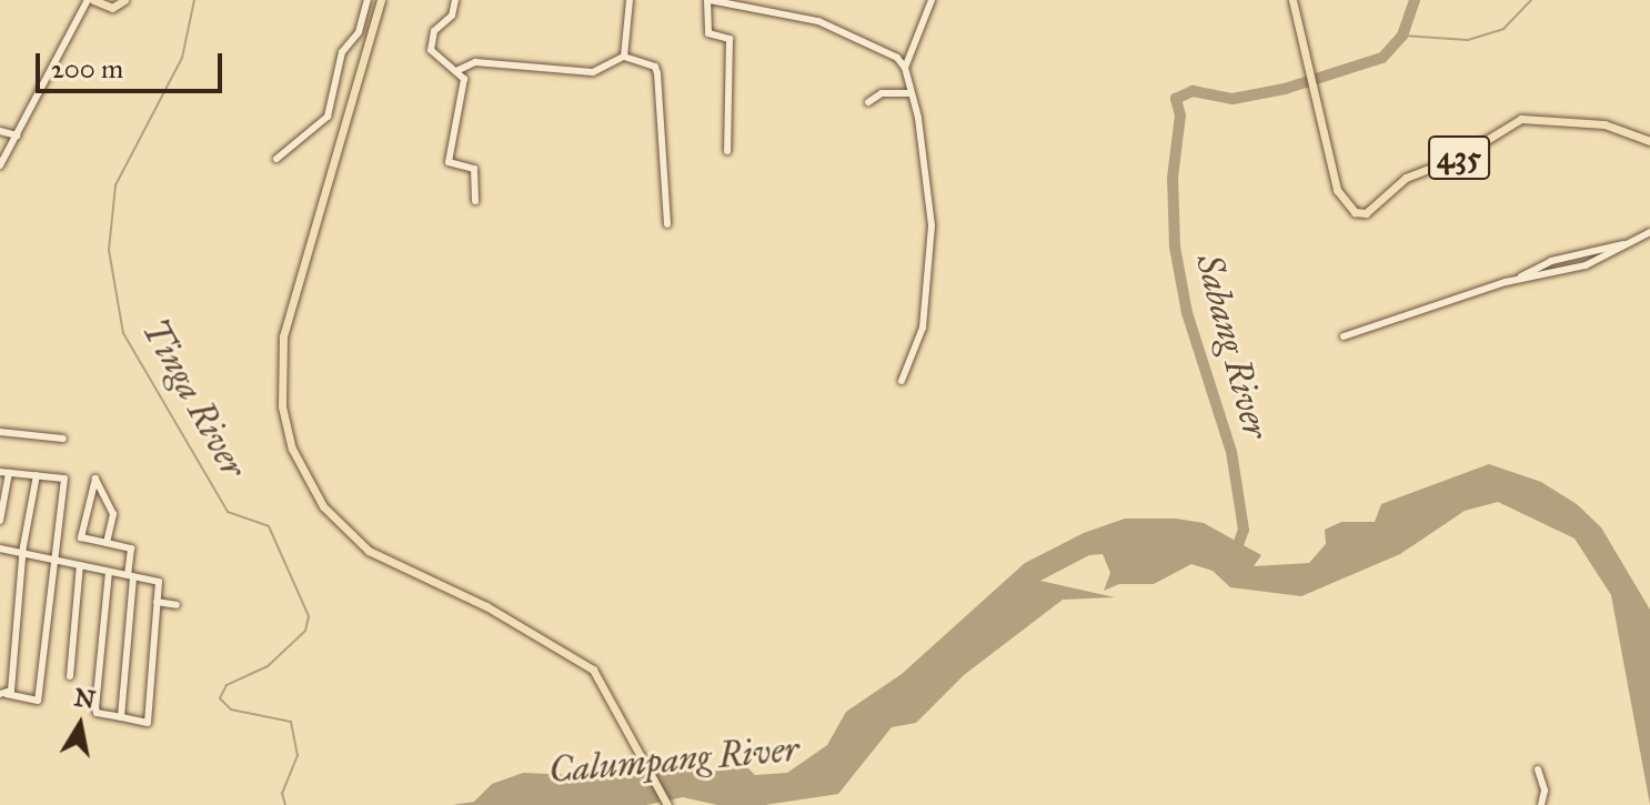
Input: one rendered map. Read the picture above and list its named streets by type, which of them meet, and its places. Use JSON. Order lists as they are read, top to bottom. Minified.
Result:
{"streets":{"main road":["435"]},"water":["Sabang River","Tinga River","Calumpang River"],"scale_bar":"200 m","north":"top"}
